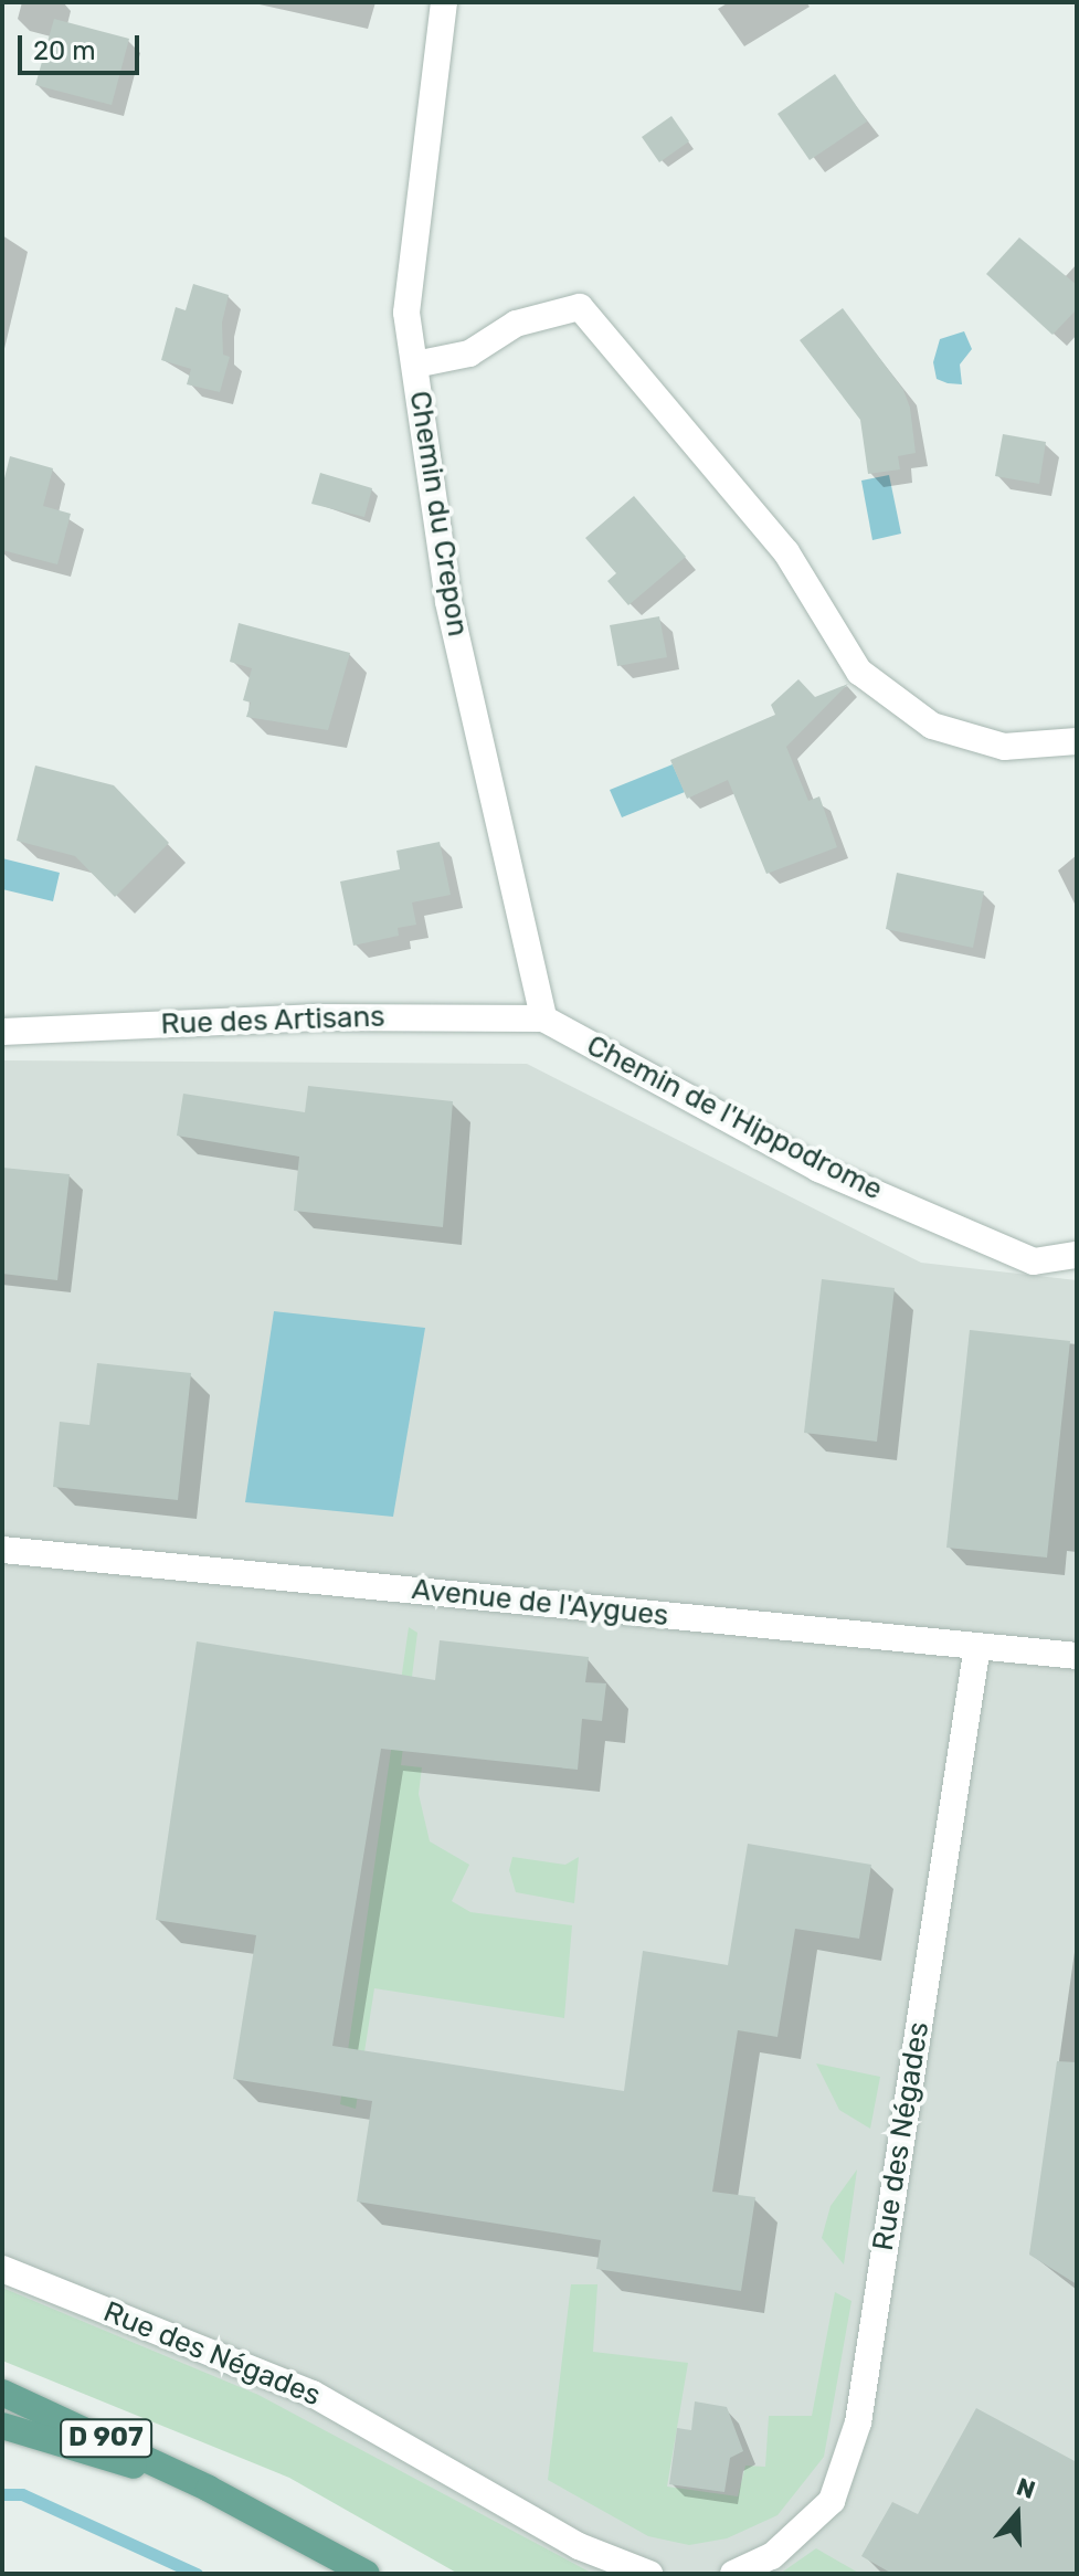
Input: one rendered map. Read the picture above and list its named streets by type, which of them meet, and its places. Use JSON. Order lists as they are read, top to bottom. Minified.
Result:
{"streets":{"main road":["D 907"],"street":["Chemin du Crepon","Rue des Artisans","Chemin de l'Hippodrome","Avenue de l'Aygues","Rue des Négades"]},"crossings":[["Chemin du Crepon","Rue des Artisans"],["Chemin du Crepon","Chemin de l'Hippodrome"],["Rue des Artisans","Chemin de l'Hippodrome"],["Avenue de l'Aygues","Rue des Négades"]],"scale_bar":"20 m","north":"top"}
